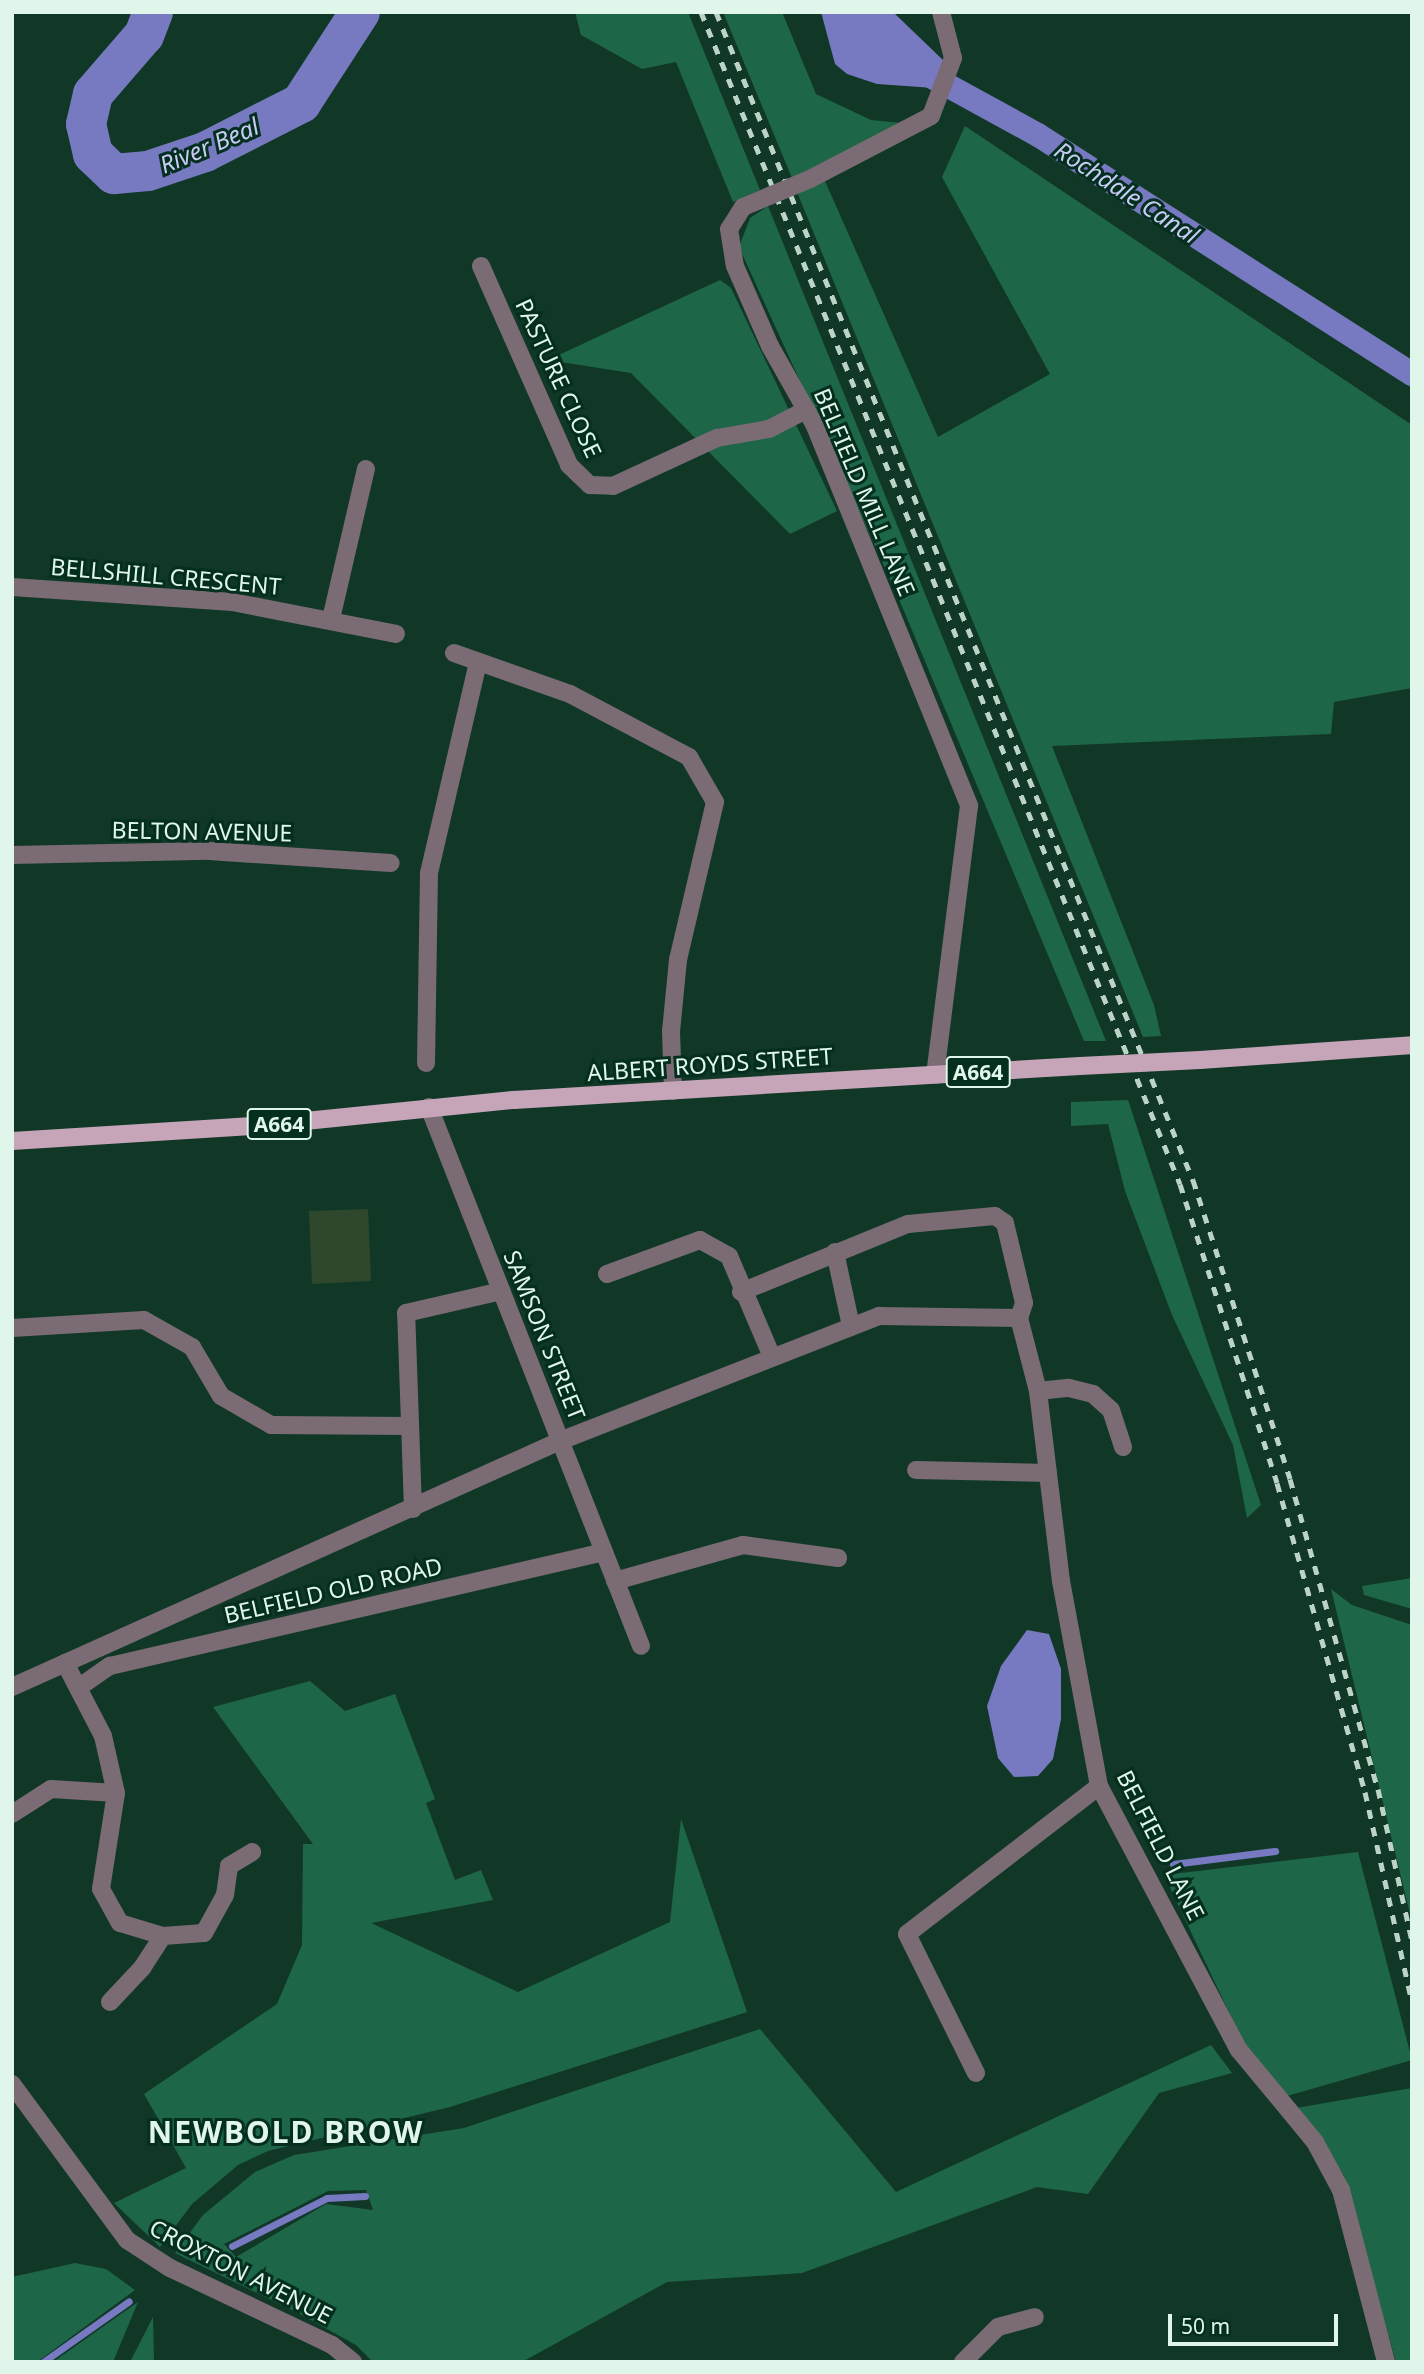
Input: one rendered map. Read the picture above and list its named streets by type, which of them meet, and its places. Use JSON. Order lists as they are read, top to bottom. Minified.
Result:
{"streets":{"main road":["ALBERT ROYDS STREET","A664"],"street":["PASTURE CLOSE","BELFIELD MILL LANE","BELLSHILL CRESCENT","BELTON AVENUE","SAMSON STREET","BELFIELD OLD ROAD","BELFIELD LANE","CROXTON AVENUE"]},"crossings":[["PASTURE CLOSE","BELFIELD MILL LANE"],["BELFIELD MILL LANE","ALBERT ROYDS STREET"],["ALBERT ROYDS STREET","SAMSON STREET"],["SAMSON STREET","BELFIELD OLD ROAD"]],"districts":["NEWBOLD BROW"],"water":["River Beal","Rochdale Canal"],"scale_bar":"50 m"}
